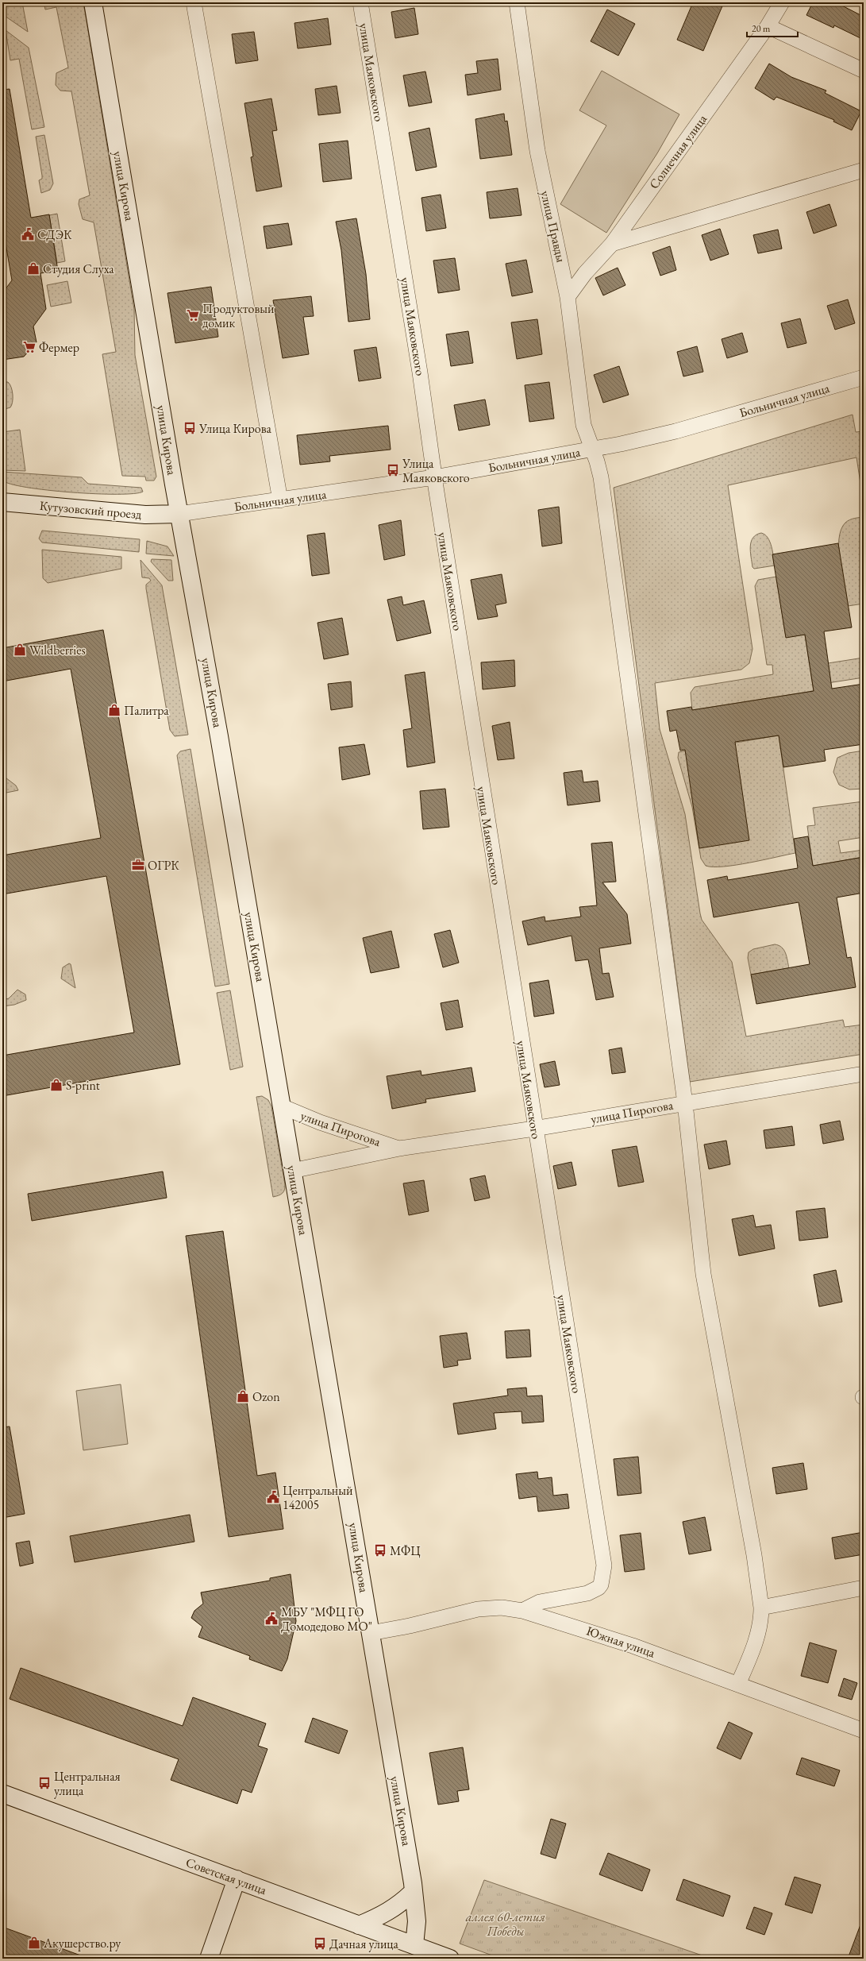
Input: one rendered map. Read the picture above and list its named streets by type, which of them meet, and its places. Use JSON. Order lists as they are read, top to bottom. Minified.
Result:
{"streets":{"street":["улица Маяковского","Солнечная улица","улица Кирова","улица Правды","Больничная улица","Кутузовский проезд","улица Пирогова","Южная улица","Советская улица"]},"crossings":[["улица Маяковского","Больничная улица"],["улица Маяковского","улица Пирогова"],["улица Маяковского","Южная улица"],["Солнечная улица","улица Правды"],["улица Кирова","Больничная улица"],["улица Кирова","Кутузовский проезд"],["улица Кирова","улица Пирогова"],["улица Кирова","Южная улица"],["улица Кирова","Советская улица"],["улица Правды","Больничная улица"],["улица Правды","улица Пирогова"],["улица Правды","Южная улица"],["Больничная улица","Кутузовский проезд"]],"parks":["аллея 60-летия Победы"],"places":{"public building":["СДЭК","Центральный 142005","МБУ \"МФЦ ГО Домодедово МО\""],"shop":["Студия Слуха","Wildberries","Палитра","S-print","Ozon","Акушерство.ру"],"supermarket":["Продуктовый домик","Фермер"],"bus stop":["Улица Кирова","Улица Маяковского","МФЦ","Центральная улица","Дачная улица"],"office":["ОГРК"]},"scale_bar":"20 m"}
